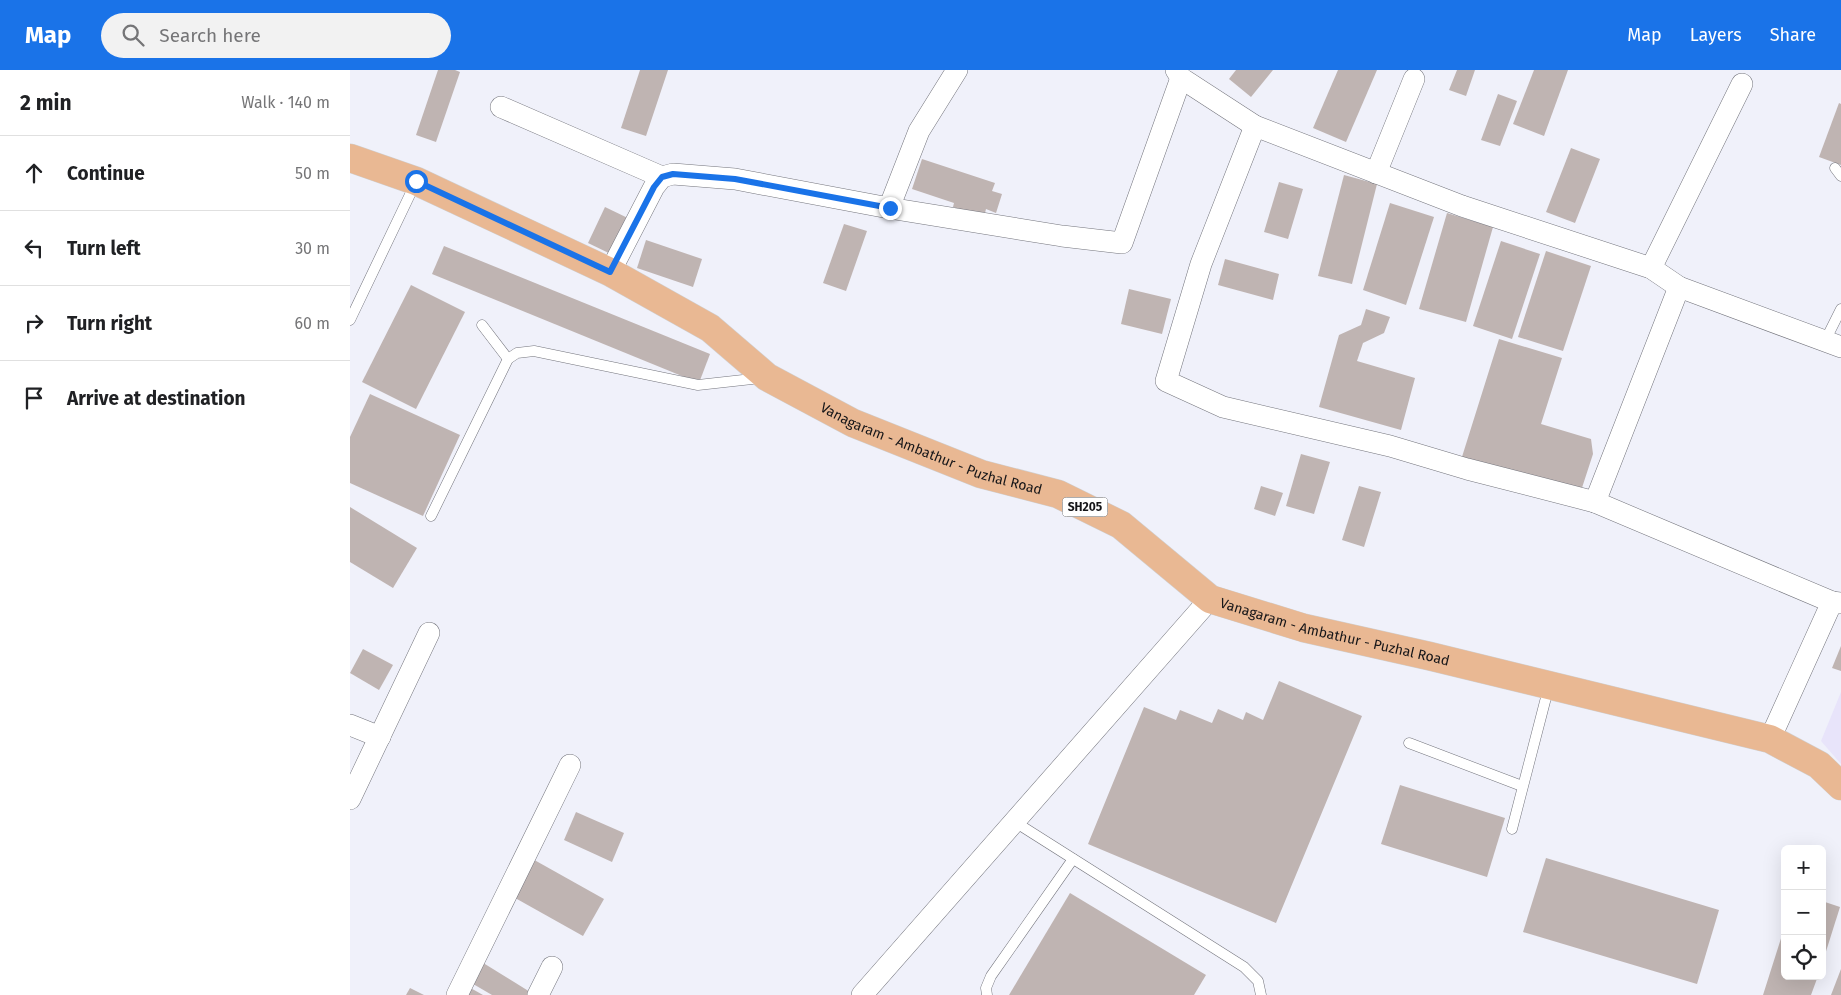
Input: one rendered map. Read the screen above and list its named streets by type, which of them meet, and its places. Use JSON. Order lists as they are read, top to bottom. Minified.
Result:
{"streets":{"main road":["Vanagaram - Ambathur - Puzhal Road","SH205"]},"page":{"header":"Map","search":"Search here","nav":["Map","Layers","Share"],"heading":["2 min","Walk · 140 m"],"list":[["Continue","50 m"],["Turn left","30 m"],["Turn right","60 m"],"Arrive at destination"],"map_buttons":["+","−"]}}
